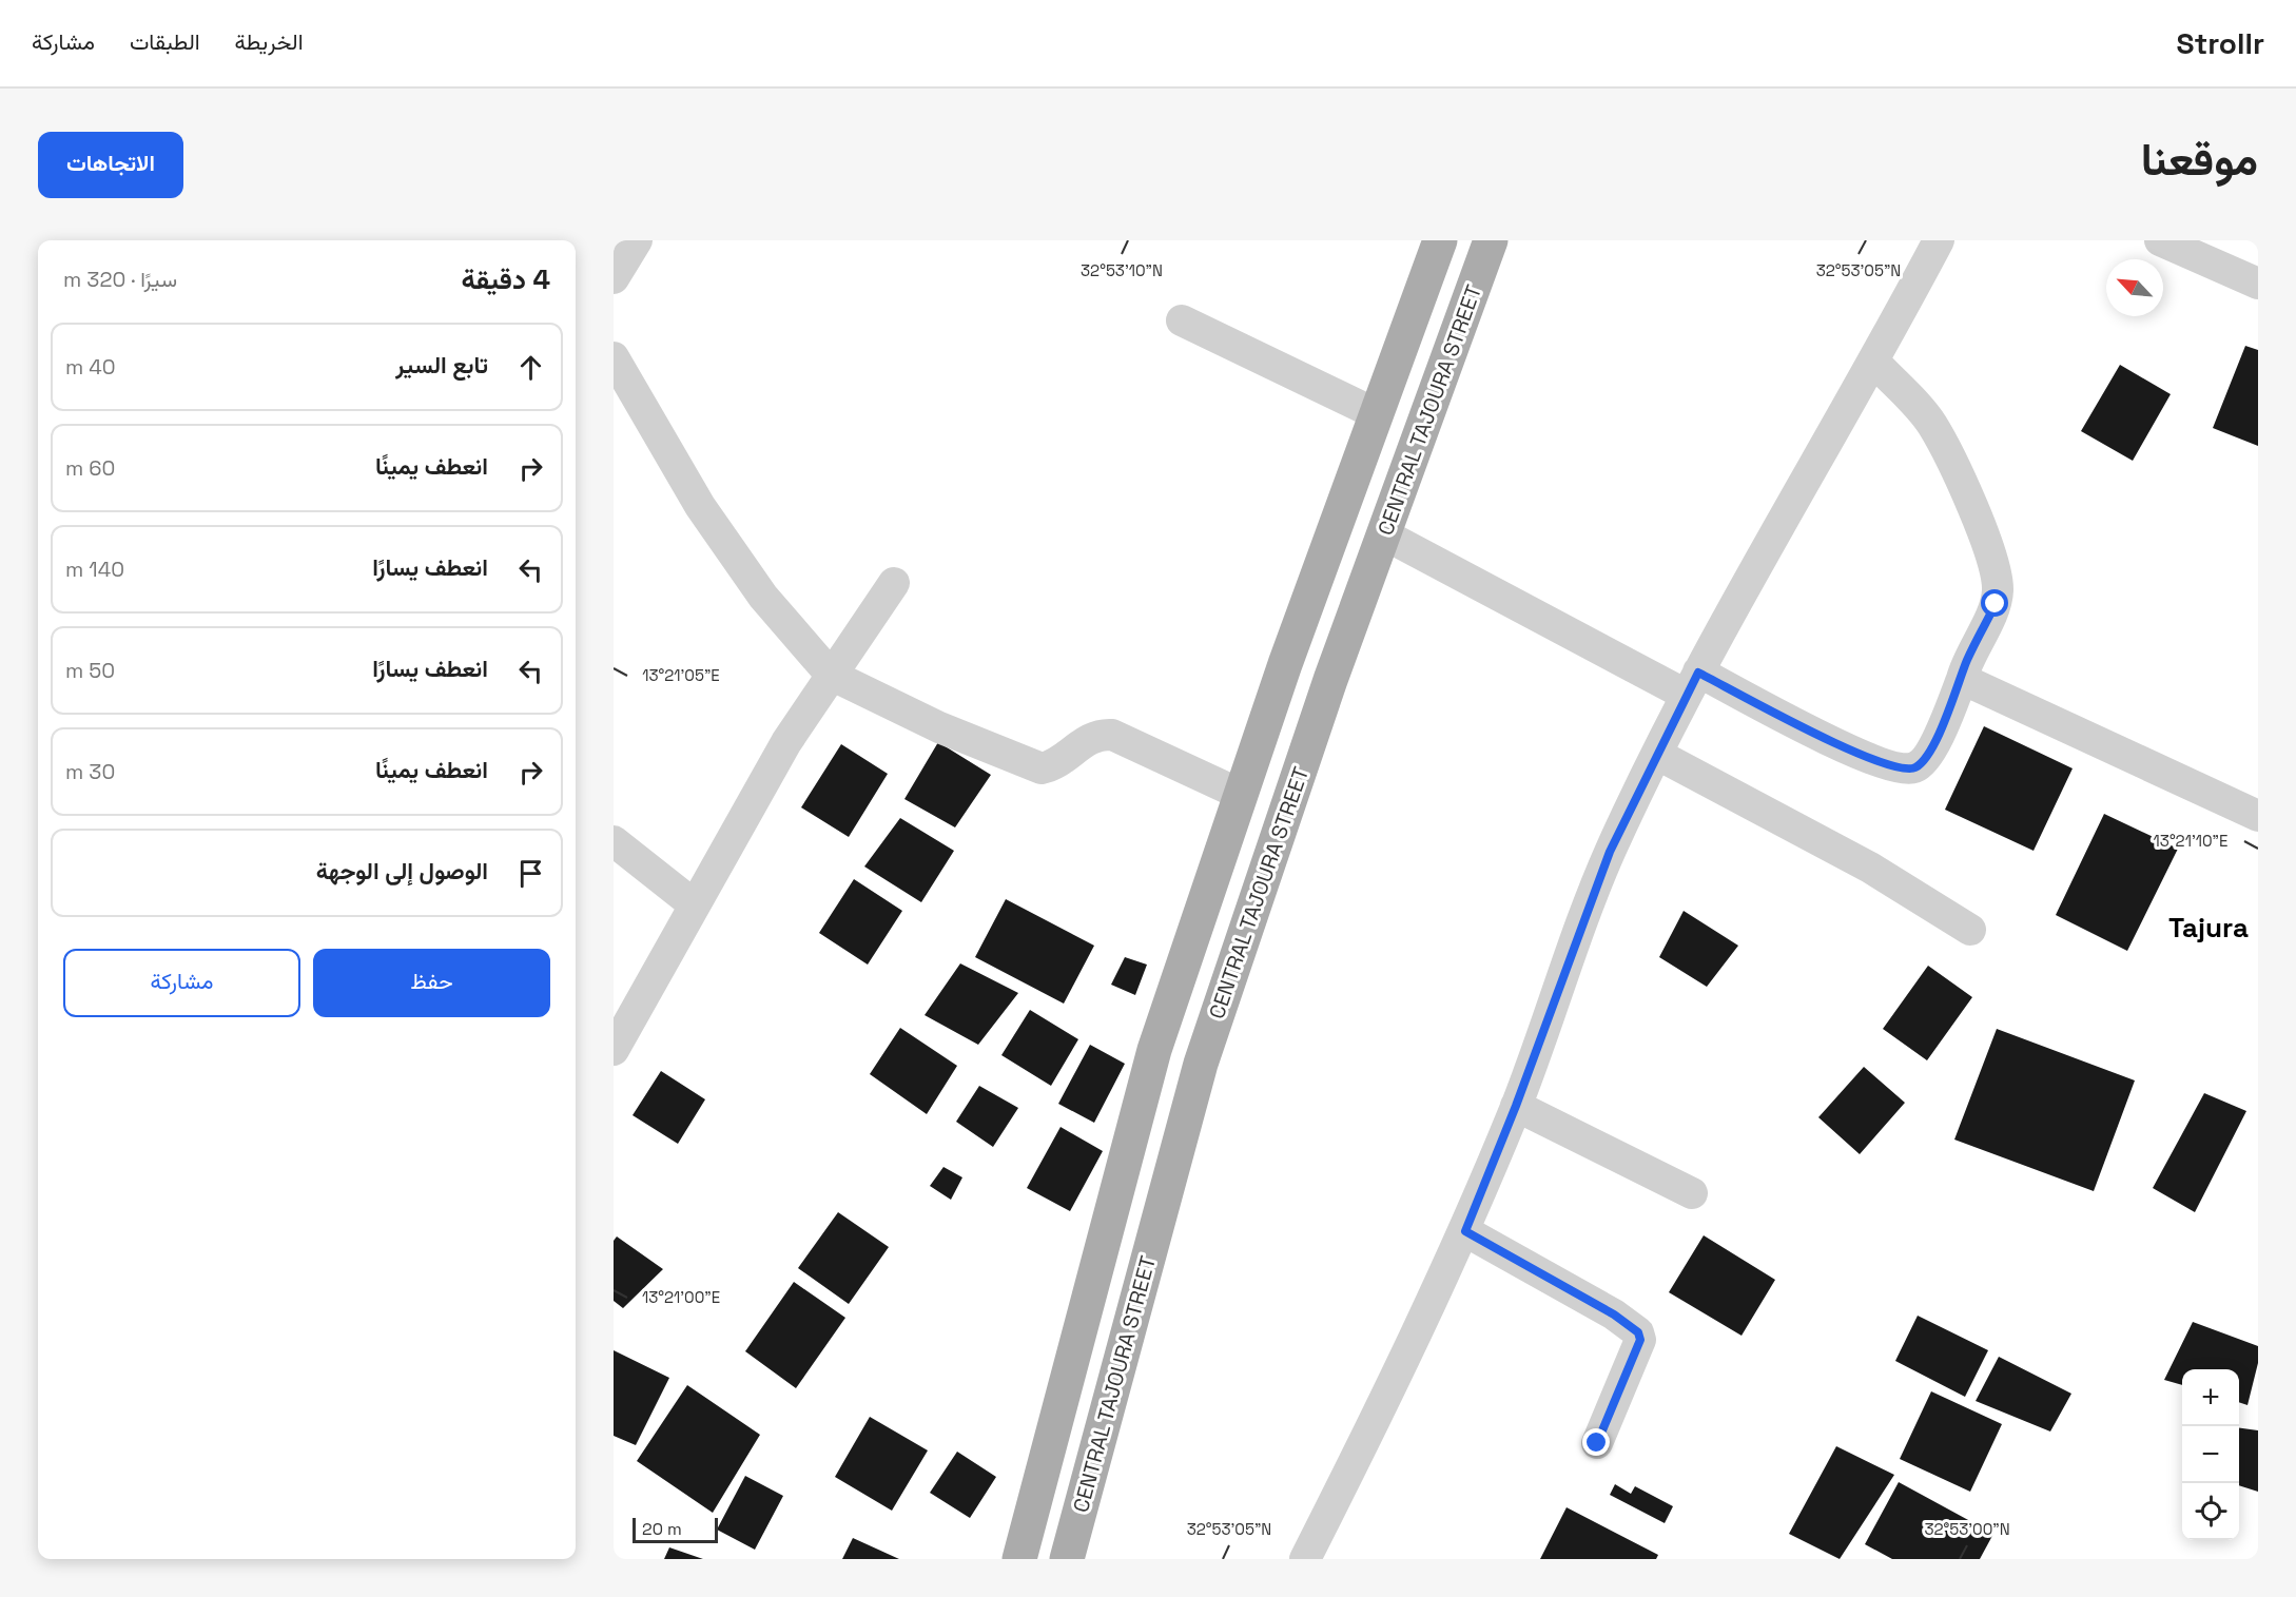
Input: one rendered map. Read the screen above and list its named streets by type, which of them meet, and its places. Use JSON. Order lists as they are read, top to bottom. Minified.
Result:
{"streets":{"main road":["CENTRAL TAJOURA STREET"]},"districts":["Tajura"],"scale_bar":"20 m","north":"top left","page":{"header":"Strollr","nav":["الخريطة","الطبقات","مشاركة"],"title":"موقعنا","buttons":["الاتجاهات",["حفظ","مشاركة"]],"heading":["4 دقيقة","سيرًا · 320 m"],"list":[["تابع السير","40 m"],["انعطف يمينًا","60 m"],["انعطف يسارًا","140 m"],["انعطف يسارًا","50 m"],["انعطف يمينًا","30 m"],"الوصول إلى الوجهة"],"map_buttons":["+","−"],"scale":"20 m"},"coordinates":["32°53'10\"N","32°53'05\"N","13°21'05\"E","13°21'10\"E","13°21'00\"E","32°53'00\"N"]}
